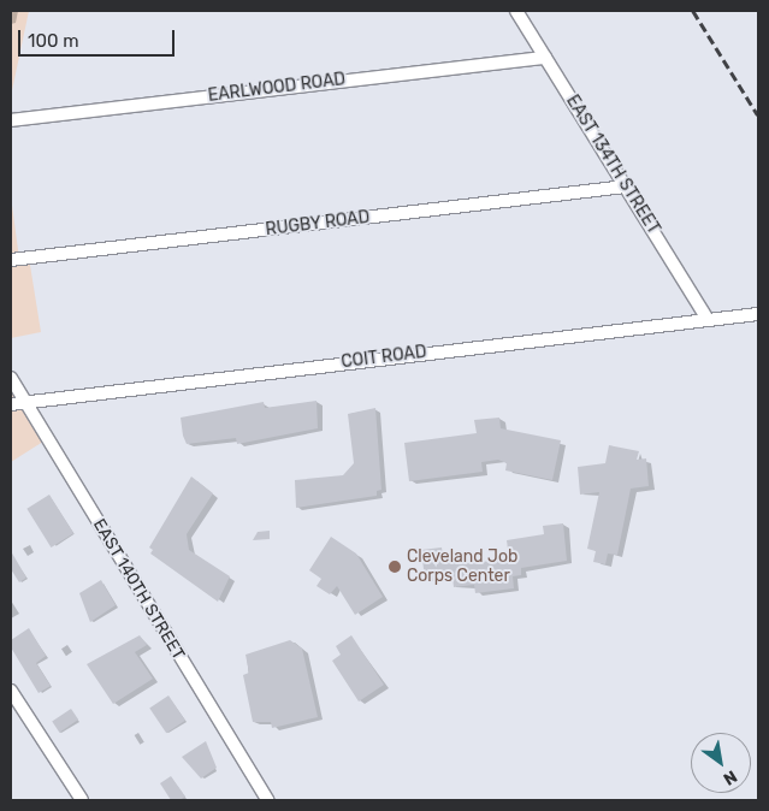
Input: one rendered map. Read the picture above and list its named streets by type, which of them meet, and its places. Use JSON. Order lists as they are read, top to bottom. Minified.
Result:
{"streets":{"street":["EARLWOOD ROAD","EAST 134TH STREET","RUGBY ROAD","COIT ROAD","EAST 140TH STREET"]},"crossings":[["EARLWOOD ROAD","EAST 134TH STREET"],["EAST 134TH STREET","RUGBY ROAD"],["EAST 134TH STREET","COIT ROAD"],["COIT ROAD","EAST 140TH STREET"]],"places":["Cleveland Job Corps Center"],"scale_bar":"100 m","north":"bottom right"}
